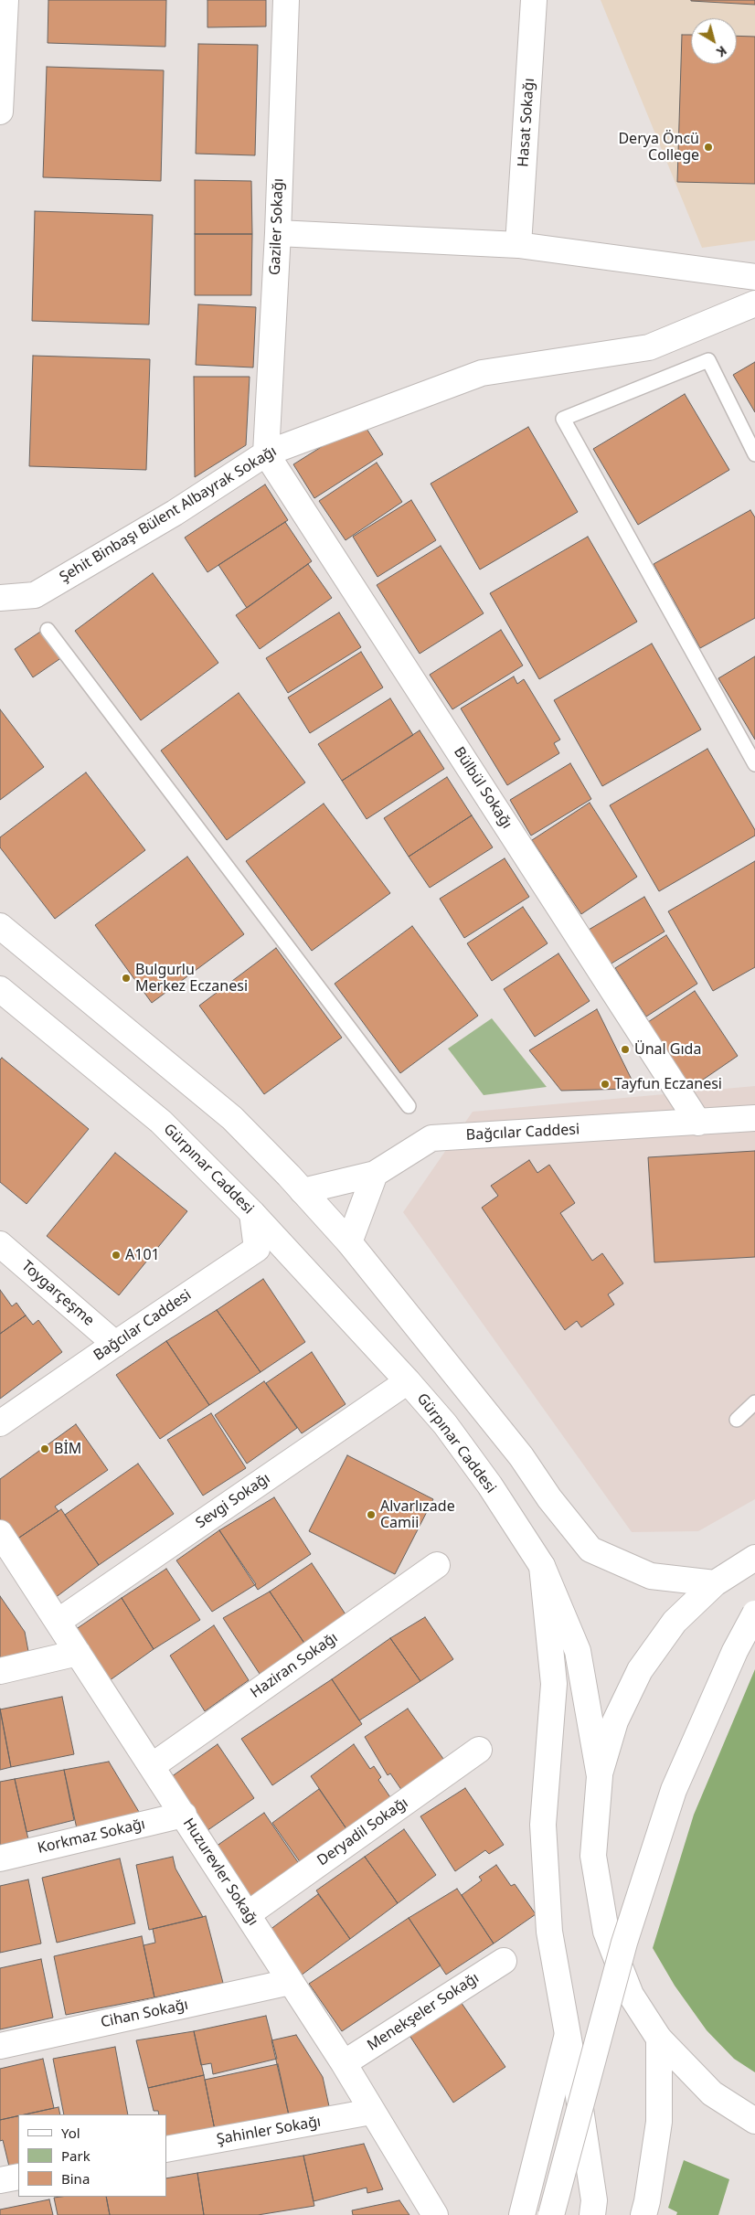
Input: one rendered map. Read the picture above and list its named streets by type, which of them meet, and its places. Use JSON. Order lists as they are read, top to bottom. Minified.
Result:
{"streets":{"main road":["Hasat Sokağı","Gaziler Sokağı","Şehit Binbaşı Bülent Albayrak Sokağı","Bülbül Sokağı","Bağcılar Caddesi","Gürpınar Caddesi","Toygarçeşme","Sevgi Sokağı","Haziran Sokağı","Deryadil Sokağı","Korkmaz Sokağı","Huzurevler Sokağı","Menekşeler Sokağı","Cihan Sokağı","Şahinler Sokağı"]},"crossings":[["Gaziler Sokağı","Şehit Binbaşı Bülent Albayrak Sokağı"],["Gaziler Sokağı","Bülbül Sokağı"],["Şehit Binbaşı Bülent Albayrak Sokağı","Bülbül Sokağı"],["Bülbül Sokağı","Bağcılar Caddesi"],["Bağcılar Caddesi","Gürpınar Caddesi"],["Bağcılar Caddesi","Toygarçeşme"],["Gürpınar Caddesi","Sevgi Sokağı"],["Sevgi Sokağı","Huzurevler Sokağı"],["Haziran Sokağı","Huzurevler Sokağı"],["Deryadil Sokağı","Huzurevler Sokağı"],["Korkmaz Sokağı","Huzurevler Sokağı"],["Huzurevler Sokağı","Menekşeler Sokağı"],["Huzurevler Sokağı","Cihan Sokağı"],["Huzurevler Sokağı","Şahinler Sokağı"]],"places":["Derya Öncü College","Bulgurlu Merkez Eczanesi","Ünal Gıda","Tayfun Eczanesi","A101","BİM","Alvarlızade Camii"],"legend":["Yol","Park","Bina"],"north":"bottom right"}
